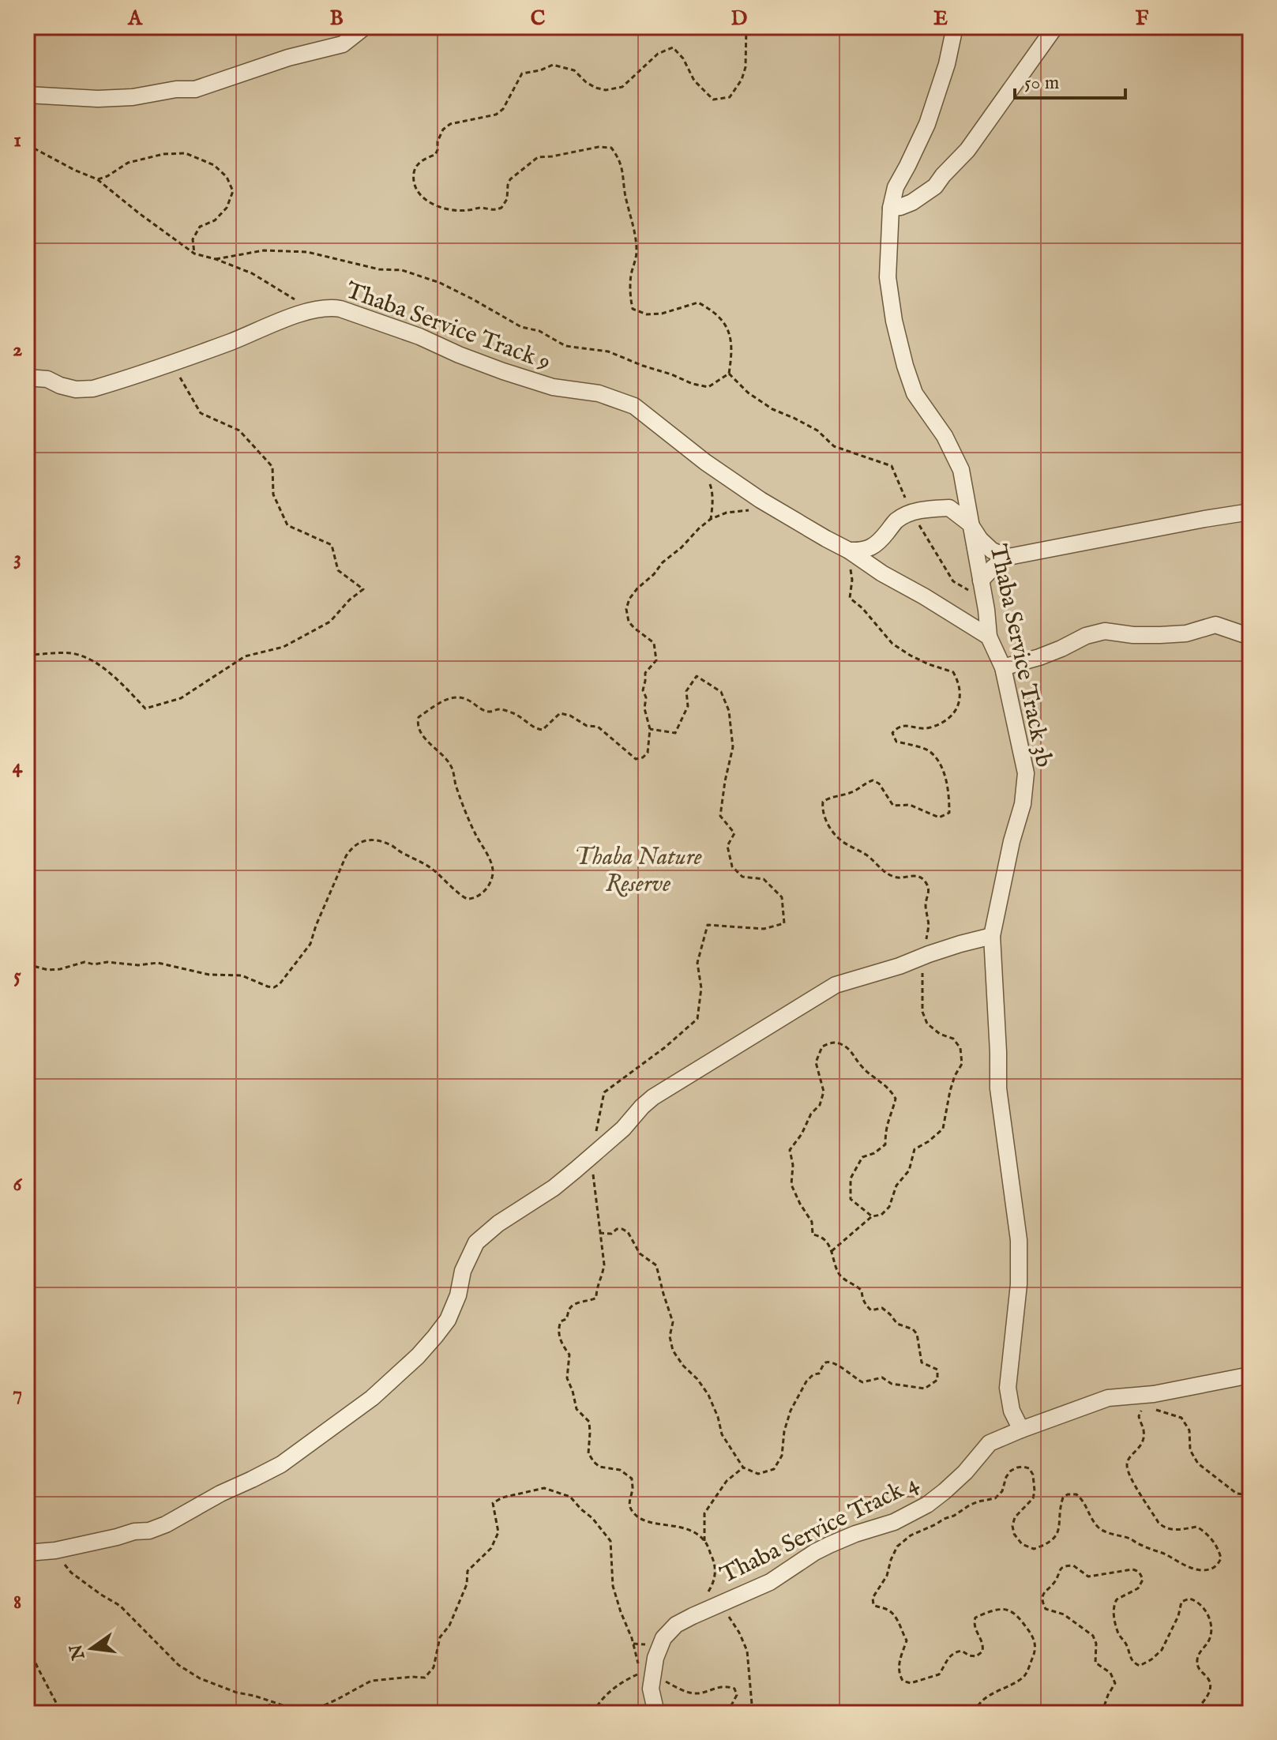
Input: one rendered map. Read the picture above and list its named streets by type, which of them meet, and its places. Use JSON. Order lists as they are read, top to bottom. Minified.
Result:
{"streets":{"street":["Thaba Service Track 9","Thaba Service Track 3b","Thaba Service Track 4"]},"crossings":[["Thaba Service Track 9","Thaba Service Track 3b"],["Thaba Service Track 3b","Thaba Service Track 4"]],"parks":["Thaba Nature Reserve"],"scale_bar":"50 m","north":"left","grid":{"columns":["A","B","C","D","E","F"],"rows":["1","2","3","4","5","6","7","8"]}}
